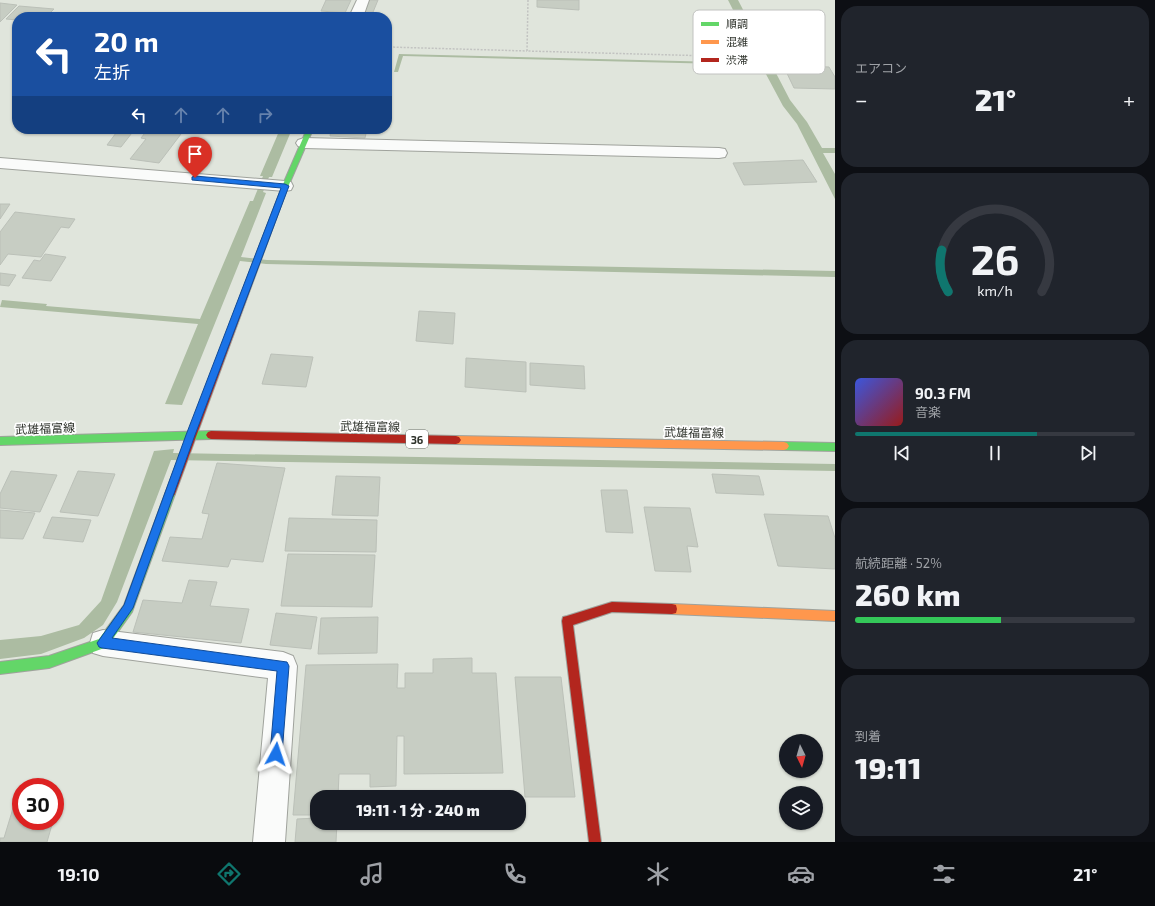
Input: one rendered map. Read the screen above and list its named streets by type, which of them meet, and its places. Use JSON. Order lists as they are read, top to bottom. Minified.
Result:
{"streets":{"street":["武雄福富線","36"]},"legend":["順調","混雑","渋滞"],"north":"bottom","page":{"tile":["エアコン",["航続距離 · 52%","260 km"],["到着","19:11"]],"turn":["20 m","左折"],"heat":["−","21°","+"],"song":["90.3 FM","音楽"],"limit":"30","trip":"19:11 · 1 分 · 240 m","tabs":["19:10","21°"],"gauge":["26","km/h"]}}
